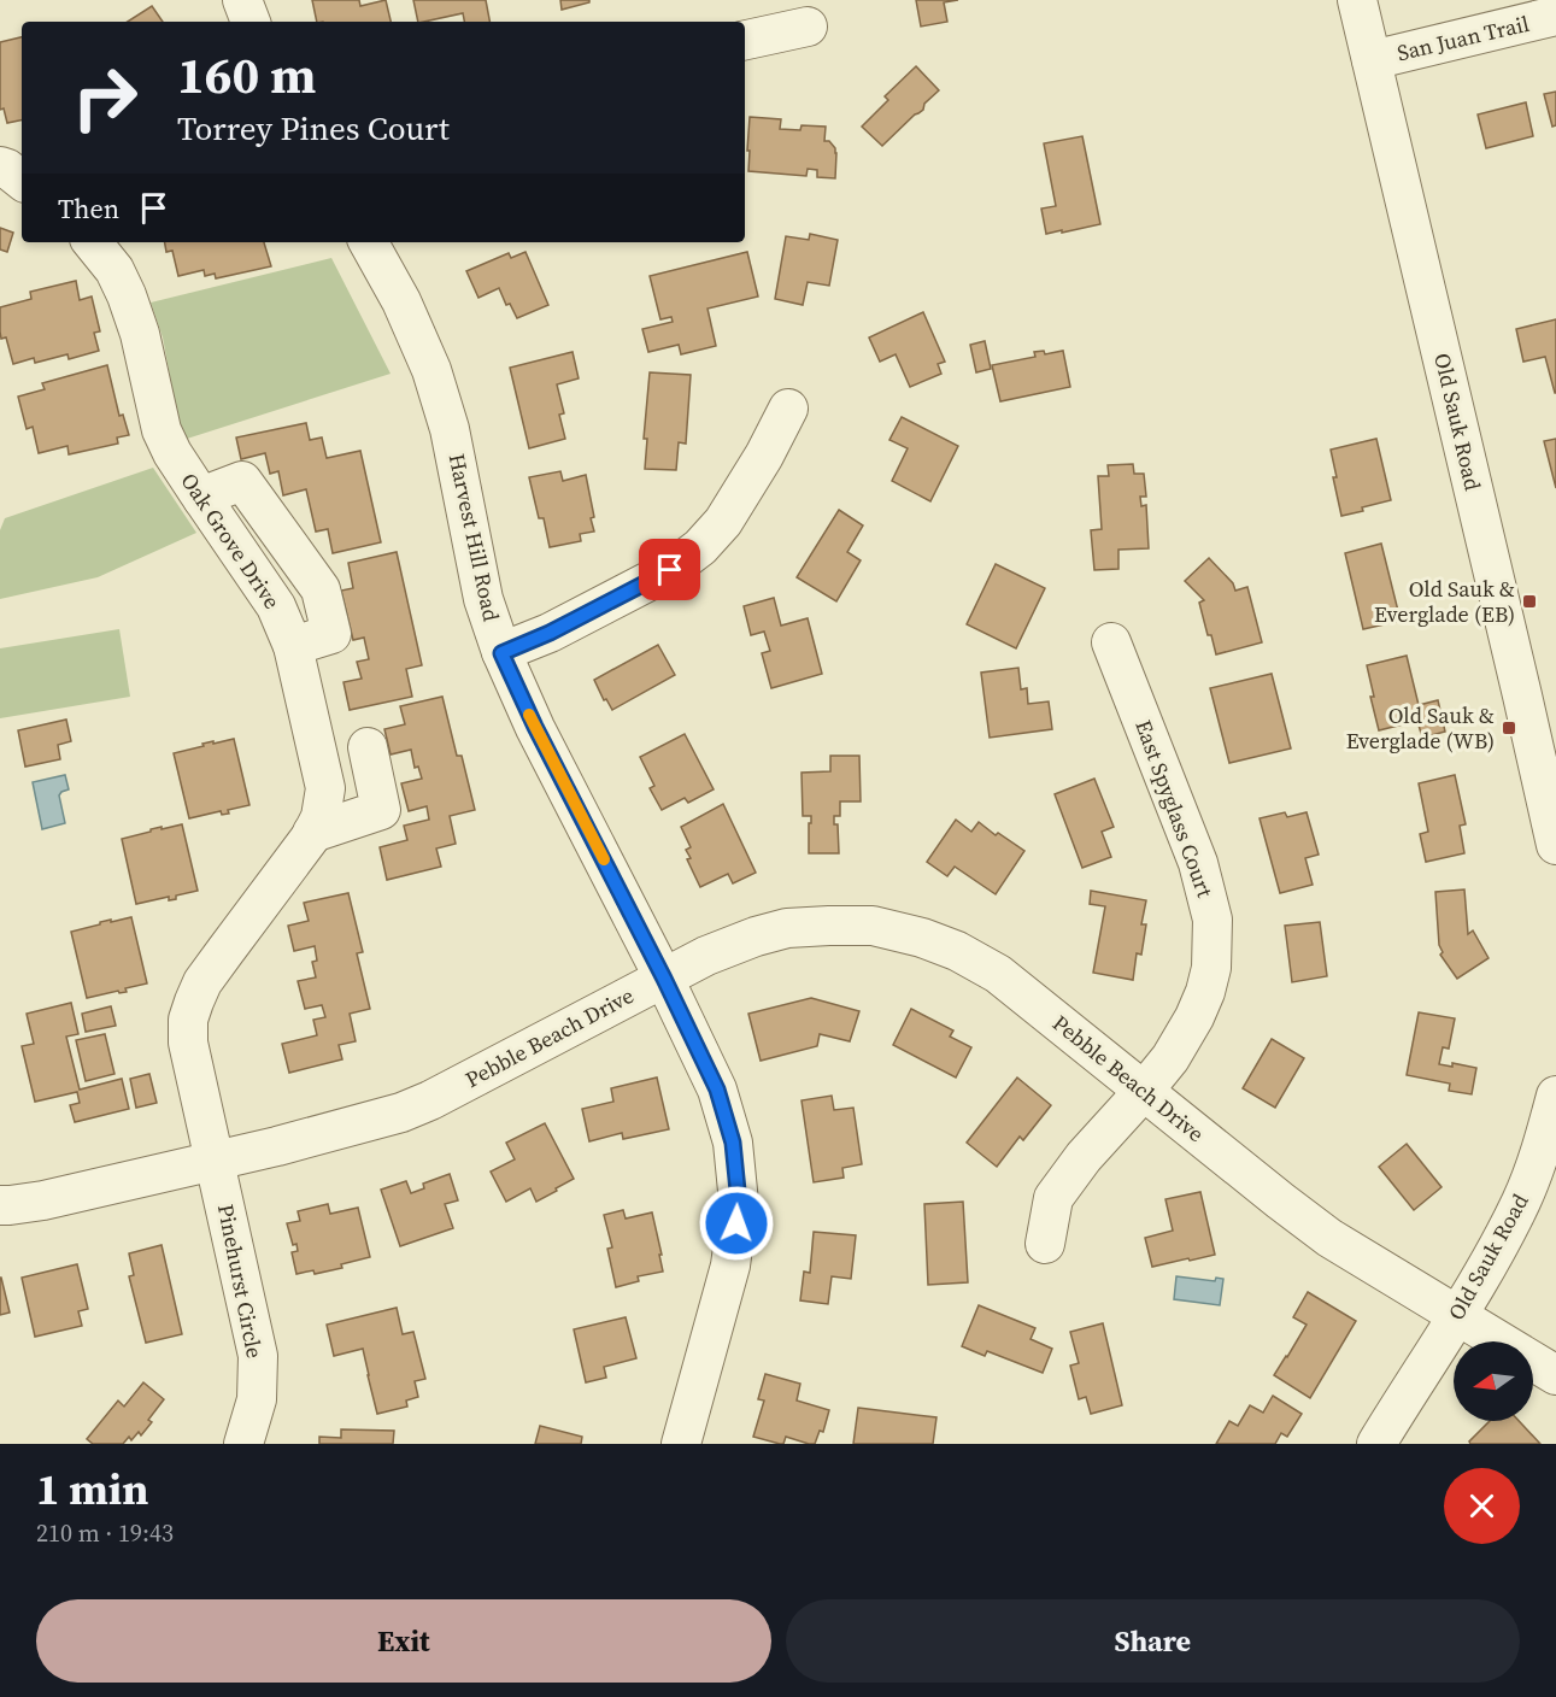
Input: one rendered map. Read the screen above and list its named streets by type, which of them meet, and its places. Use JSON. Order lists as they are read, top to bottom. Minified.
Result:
{"streets":{"street":["San Juan Trail","Old Sauk Road","Harvest Hill Road","Oak Grove Drive","East Spyglass Court","Pebble Beach Drive","Pinehurst Circle"]},"crossings":[["San Juan Trail","Old Sauk Road"],["Old Sauk Road","Pebble Beach Drive"],["Harvest Hill Road","Pebble Beach Drive"],["Oak Grove Drive","Pebble Beach Drive"],["Oak Grove Drive","Pinehurst Circle"],["East Spyglass Court","Pebble Beach Drive"],["Pebble Beach Drive","Pinehurst Circle"]],"places":{"transit":["Old Sauk & Everglade (EB)","Old Sauk & Everglade (WB)"]},"north":"left","page":{"turn":["160 m","Torrey Pines Court"],"then":"Then","heading":["1 min","210 m · 19:43"],"buttons":["Exit","Share"]}}
